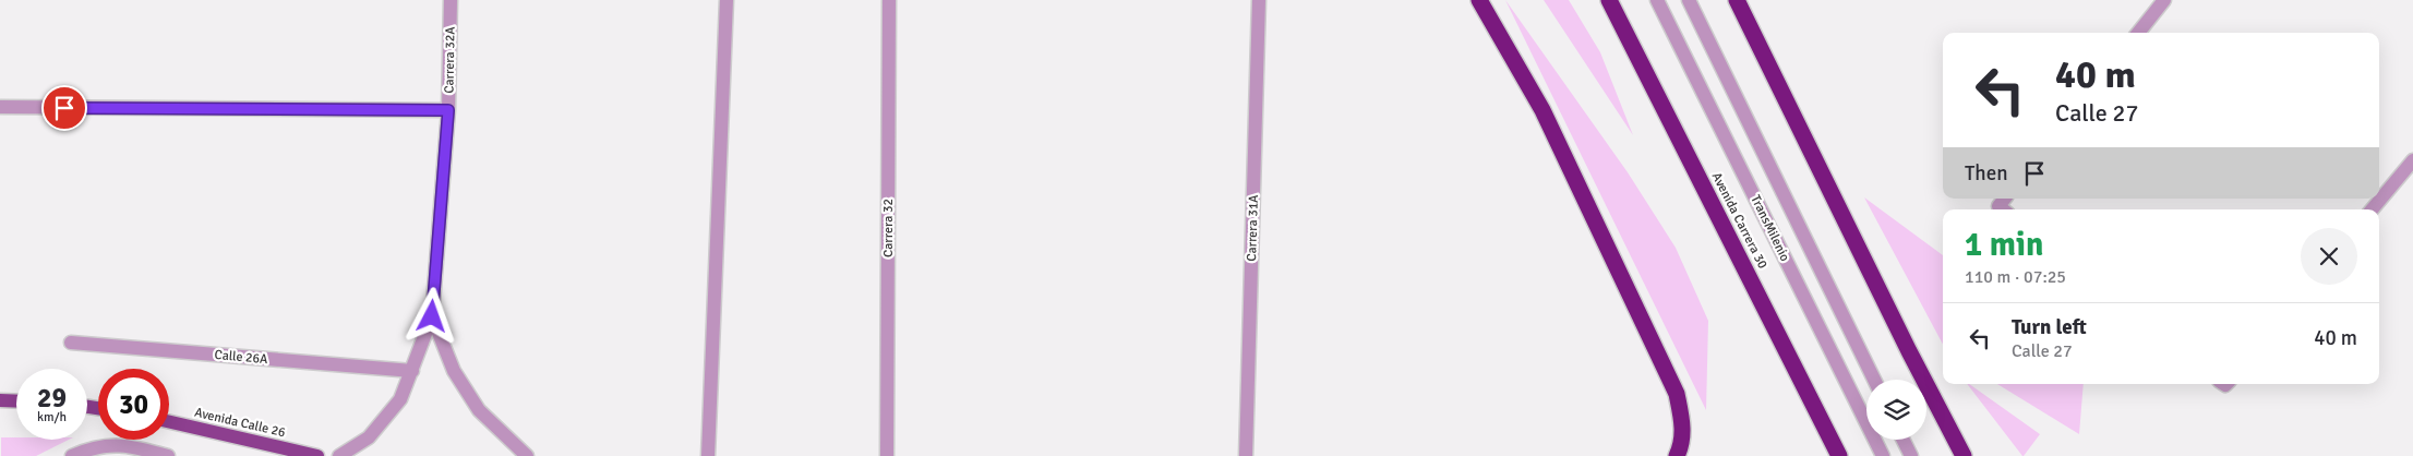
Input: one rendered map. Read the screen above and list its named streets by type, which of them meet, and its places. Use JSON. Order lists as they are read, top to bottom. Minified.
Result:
{"streets":{"highway":["Avenida Carrera 30"],"main road":["Avenida Calle 26"],"street":["Carrera 32A","Carrera 32","Carrera 31A","TransMilenio","Calle 26A"]},"crossings":[["Carrera 32A","Calle 26A"]],"page":{"turn":["40 m","Calle 27"],"then":"Then","heading":["1 min","110 m · 07:25"],"list":[{"name":"Turn left","note":"Calle 27","value":"40 m"}],"speed":"29 km/h","limit":"30"}}
